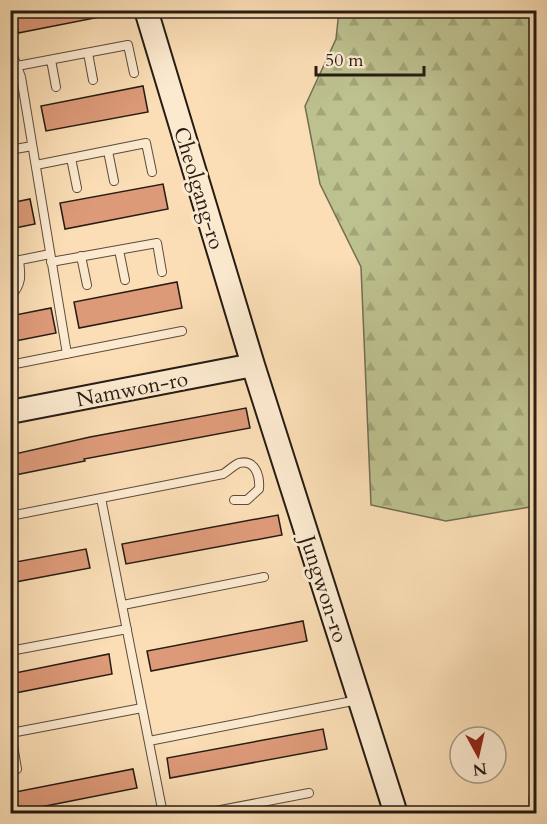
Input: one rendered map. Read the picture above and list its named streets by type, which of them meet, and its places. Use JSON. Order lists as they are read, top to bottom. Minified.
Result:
{"streets":{"street":["Cheolgang-ro","Namwon-ro","Jungwon-ro"]},"crossings":[["Cheolgang-ro","Namwon-ro"],["Cheolgang-ro","Jungwon-ro"],["Namwon-ro","Jungwon-ro"]],"scale_bar":"50 m","north":"bottom"}
